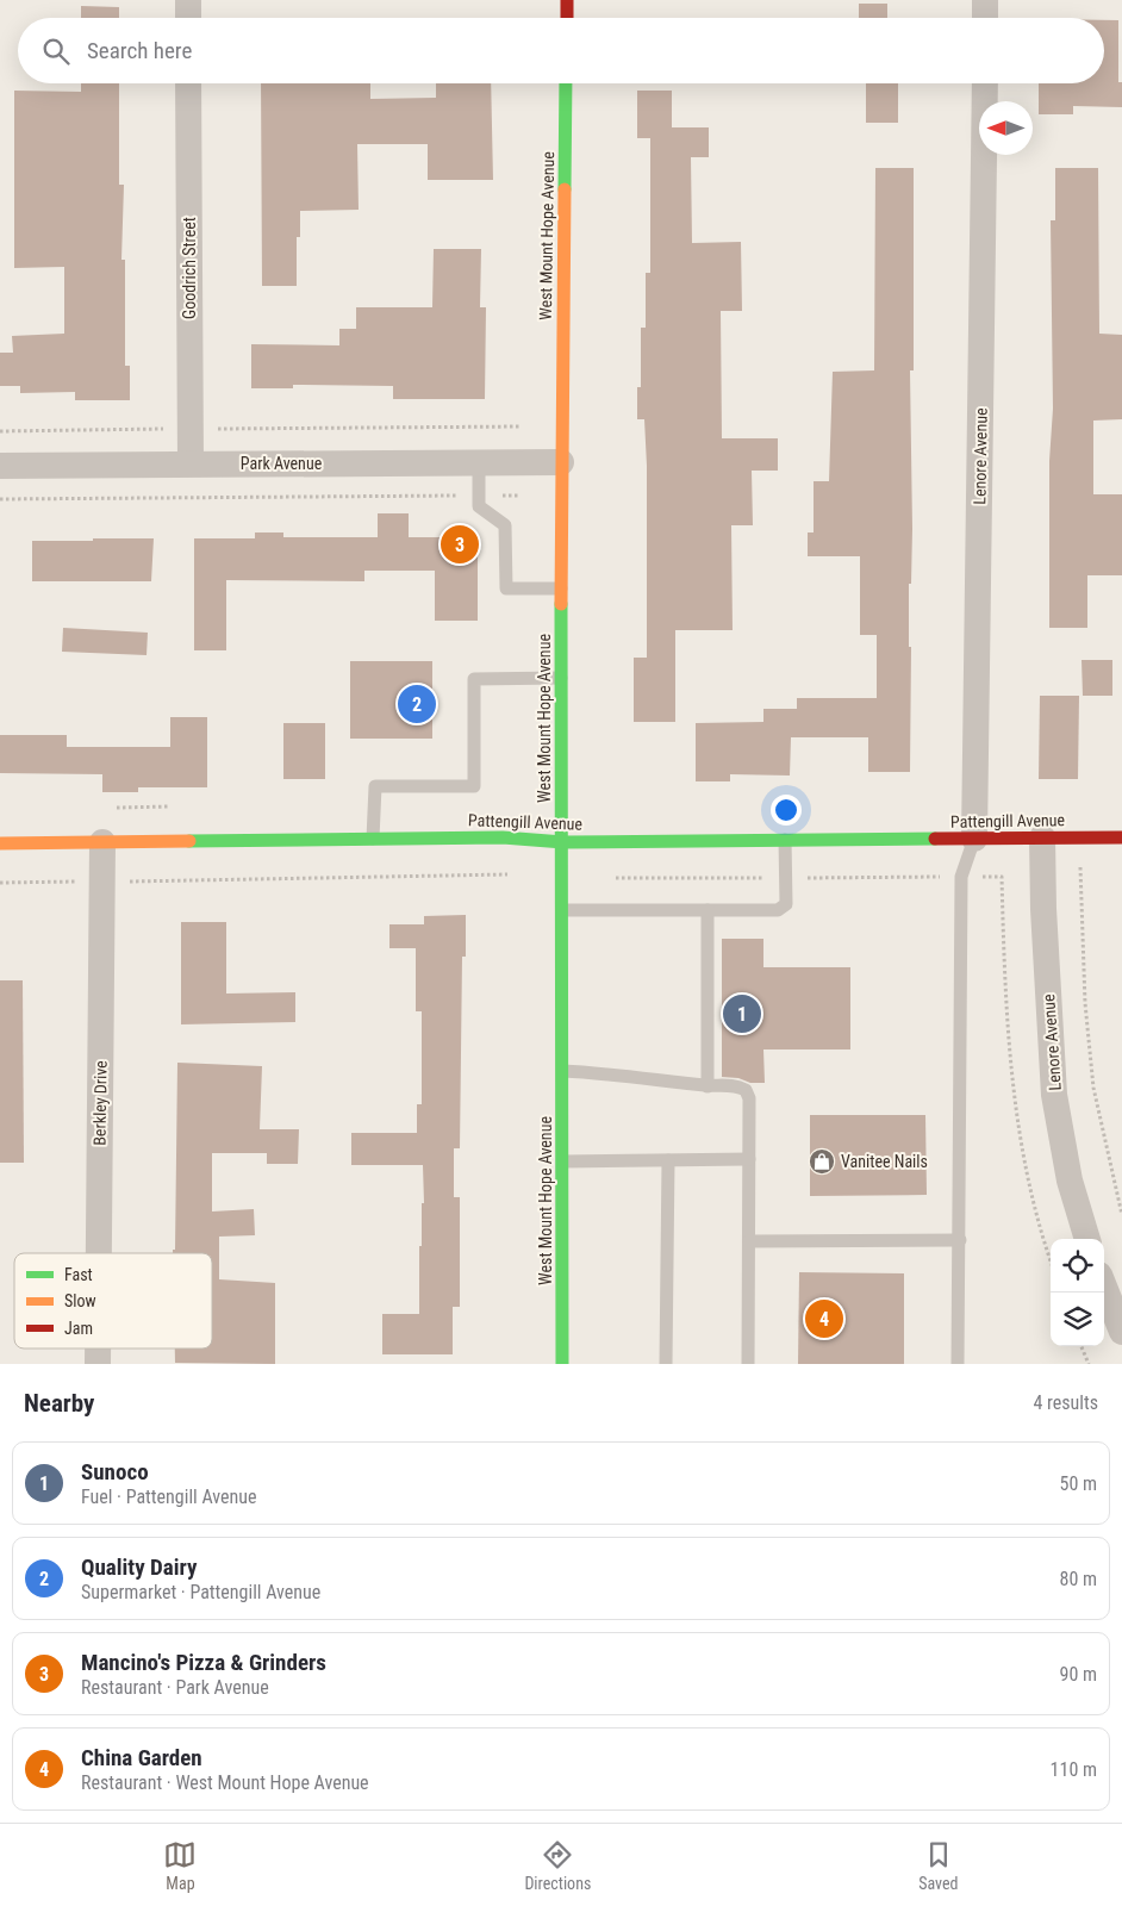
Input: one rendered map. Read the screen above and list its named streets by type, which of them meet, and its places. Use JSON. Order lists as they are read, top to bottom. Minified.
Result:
{"streets":{"street":["West Mount Hope Avenue","Goodrich Street","Lenore Avenue","Park Avenue","Pattengill Avenue","Berkley Drive"]},"crossings":[["West Mount Hope Avenue","Park Avenue"],["West Mount Hope Avenue","Pattengill Avenue"],["Goodrich Street","Park Avenue"],["Lenore Avenue","Pattengill Avenue"],["Pattengill Avenue","Berkley Drive"]],"places":{"shop":["Vanitee Nails"]},"legend":["Fast","Slow","Jam"],"north":"left","page":{"search":"Search here","pins":["3","2","1","4"],"heading":["Nearby","4 results"],"list":[{"mark":"1","name":"Sunoco","note":"Fuel · Pattengill Avenue","value":"50 m"},{"mark":"2","name":"Quality Dairy","note":"Supermarket · Pattengill Avenue","value":"80 m"},{"mark":"3","name":"Mancino's Pizza & Grinders","note":"Restaurant · Park Avenue","value":"90 m"},{"mark":"4","name":"China Garden","note":"Restaurant · West Mount Hope Avenue","value":"110 m"}],"nav":["Map","Directions","Saved"]}}
